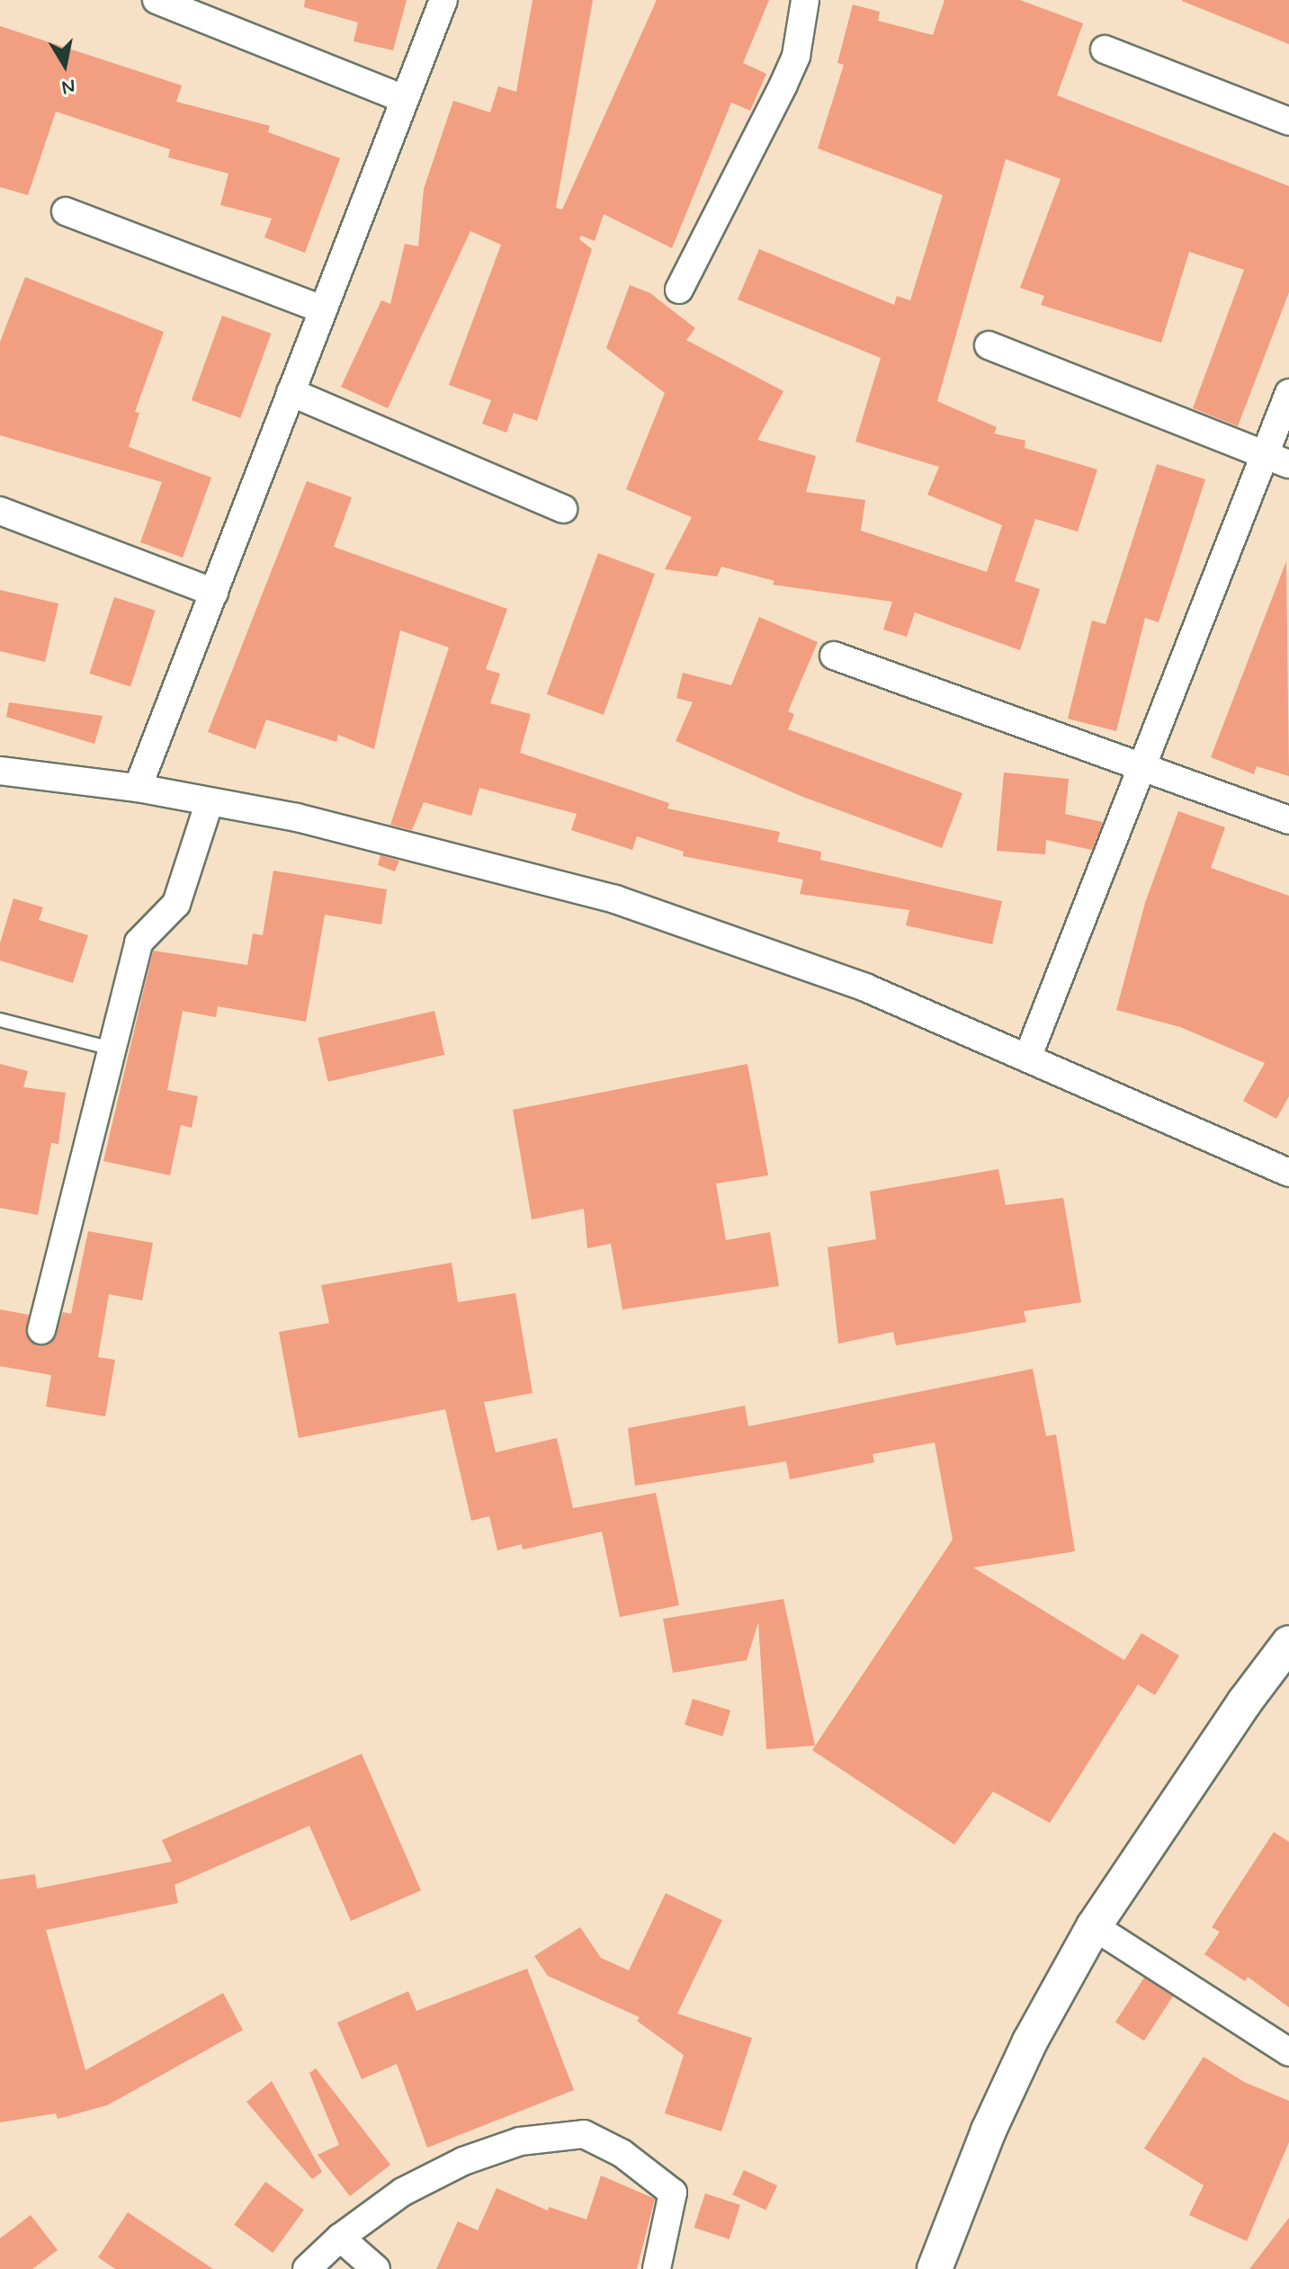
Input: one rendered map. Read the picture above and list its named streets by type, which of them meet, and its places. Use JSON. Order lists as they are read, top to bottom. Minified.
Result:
{"north":"bottom"}
